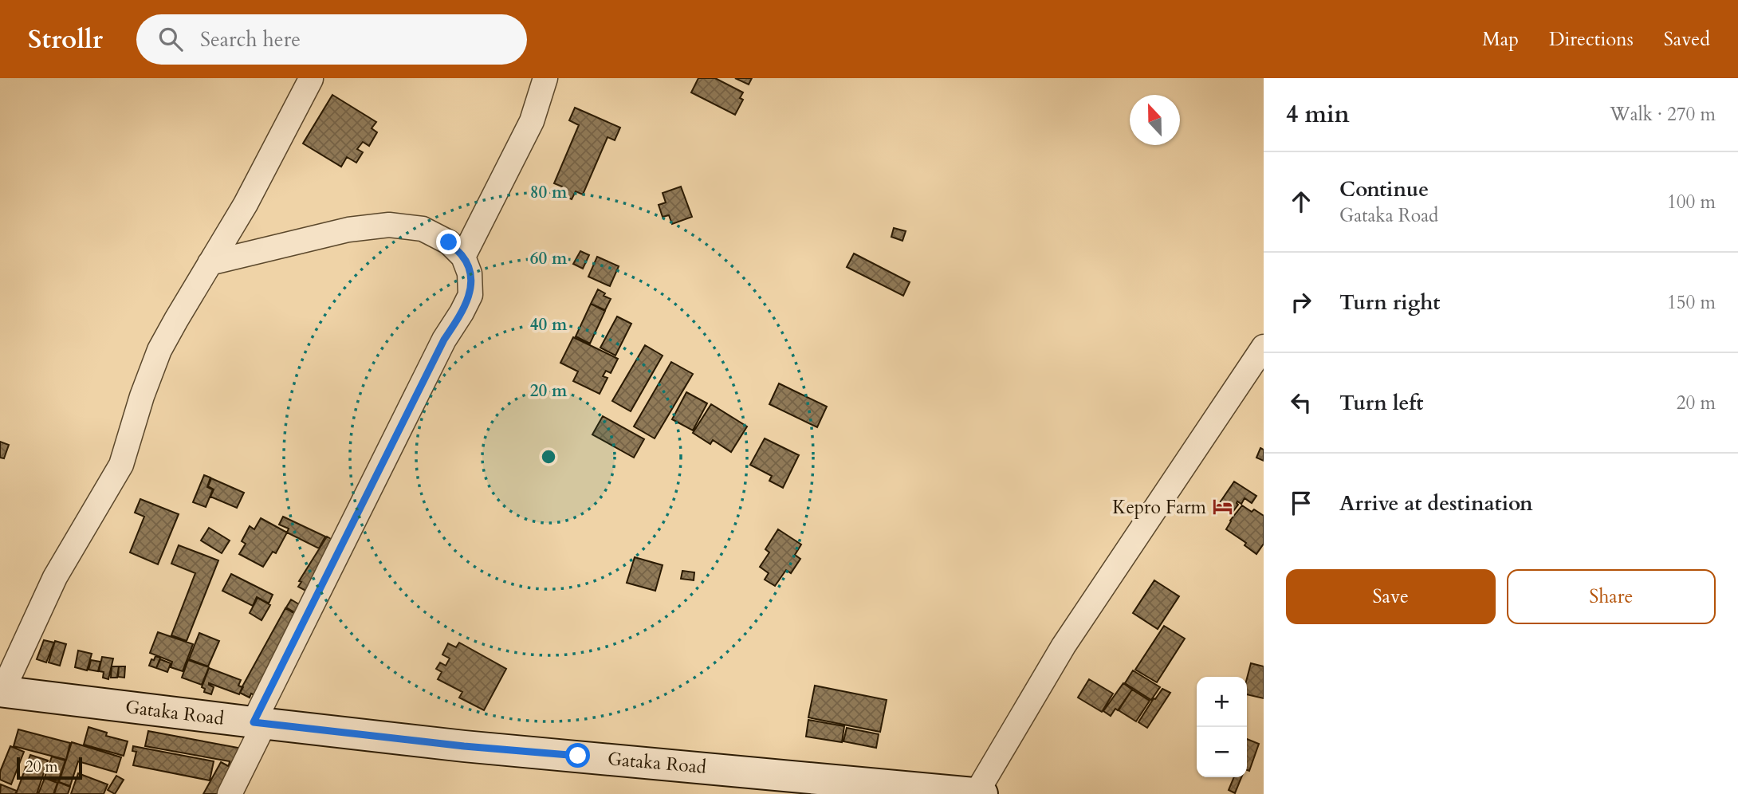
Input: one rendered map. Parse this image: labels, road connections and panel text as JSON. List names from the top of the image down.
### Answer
{
  "streets": {
    "street": ["Gataka Road"]
  },
  "places": {
    "hotel": ["Kepro Farm"]
  },
  "scale_bar": "20 m",
  "north": "top",
  "page": {
    "header": "Strollr",
    "search": "Search here",
    "nav": ["Map", "Directions", "Saved"],
    "heading": ["4 min", "Walk · 270 m"],
    "list": [
      ["Continue", "Gataka Road", "100 m"],
      ["Turn right", "150 m"],
      ["Turn left", "20 m"],
      "Arrive at destination"
    ],
    "buttons": ["Save", "Share"],
    "map_buttons": ["+", "−"],
    "scale": "20 m"
  },
  "rings": [
    "80 m",
    "60 m",
    "40 m",
    "20 m"
  ]
}
